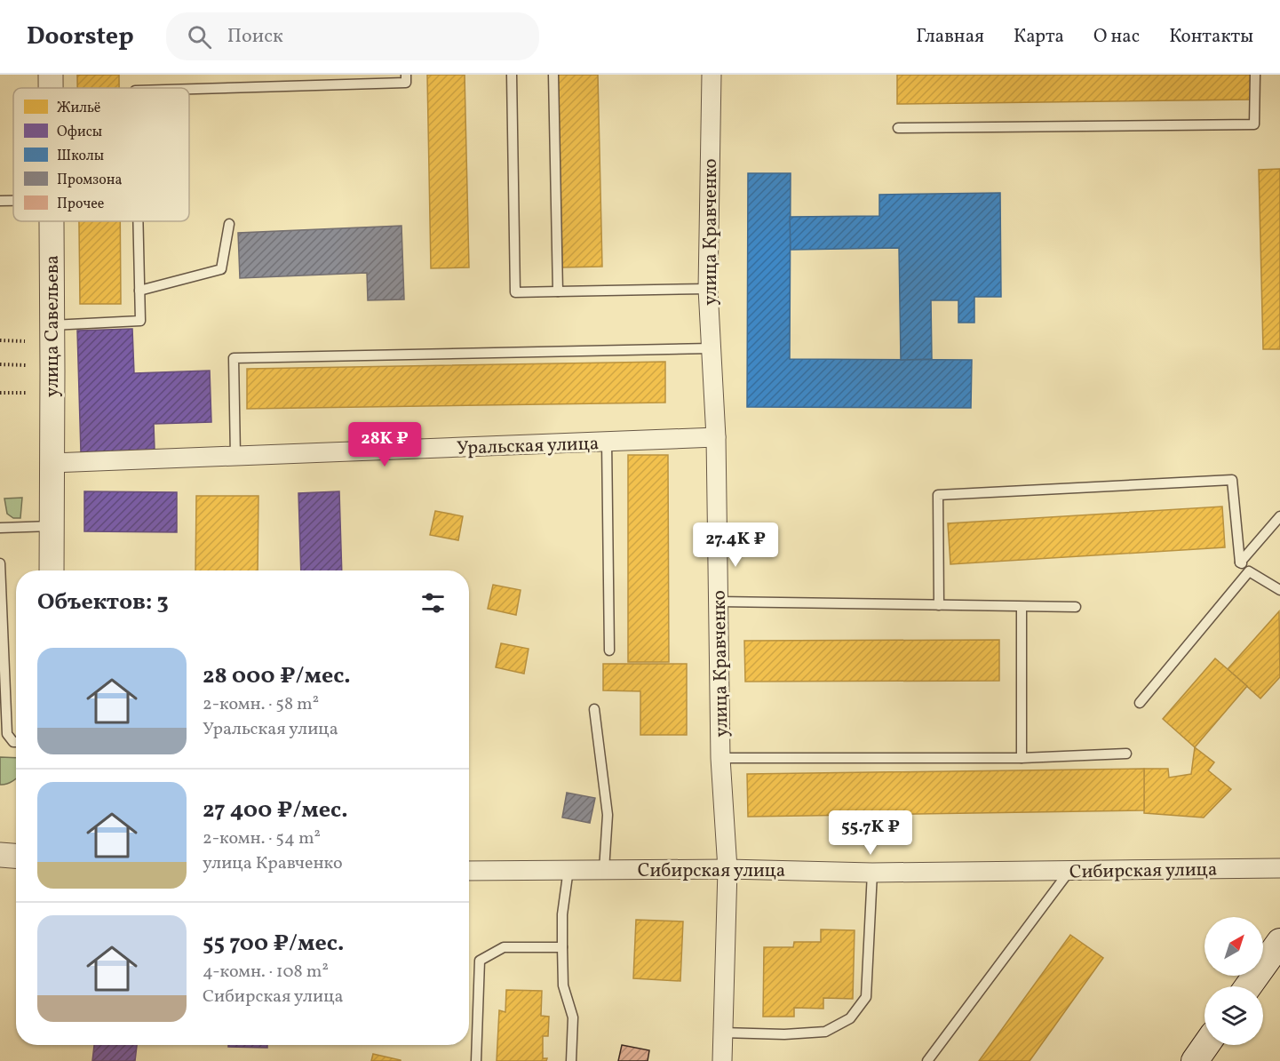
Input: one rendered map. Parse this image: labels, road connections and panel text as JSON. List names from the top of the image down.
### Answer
{
  "streets": {
    "street": [
      "улица Кравченко",
      "улица Савельева",
      "Уральская улица",
      "Сибирская улица"
    ]
  },
  "crossings": [
    ["улица Кравченко", "Уральская улица"],
    ["улица Кравченко", "Сибирская улица"],
    ["улица Савельева", "Уральская улица"]
  ],
  "legend": [
    "Жильё",
    "Офисы",
    "Школы",
    "Промзона",
    "Прочее"
  ],
  "north": "top right",
  "page": {
    "header": "Doorstep",
    "search": "Поиск",
    "nav": [
      "Главная",
      "Карта",
      "О нас",
      "Контакты"
    ],
    "price": ["28K ₽", "27.4K ₽", "55.7K ₽"],
    "heading": "Объектов: 3",
    "list": [
      {
        "name": "28 000 ₽/мес.",
        "note": "2-комн. · 58 m² · Уральская улица"
      },
      {
        "name": "27 400 ₽/мес.",
        "note": "2-комн. · 54 m² · улица Кравченко"
      },
      {
        "name": "55 700 ₽/мес.",
        "note": "4-комн. · 108 m² · Сибирская улица"
      }
    ]
  }
}
